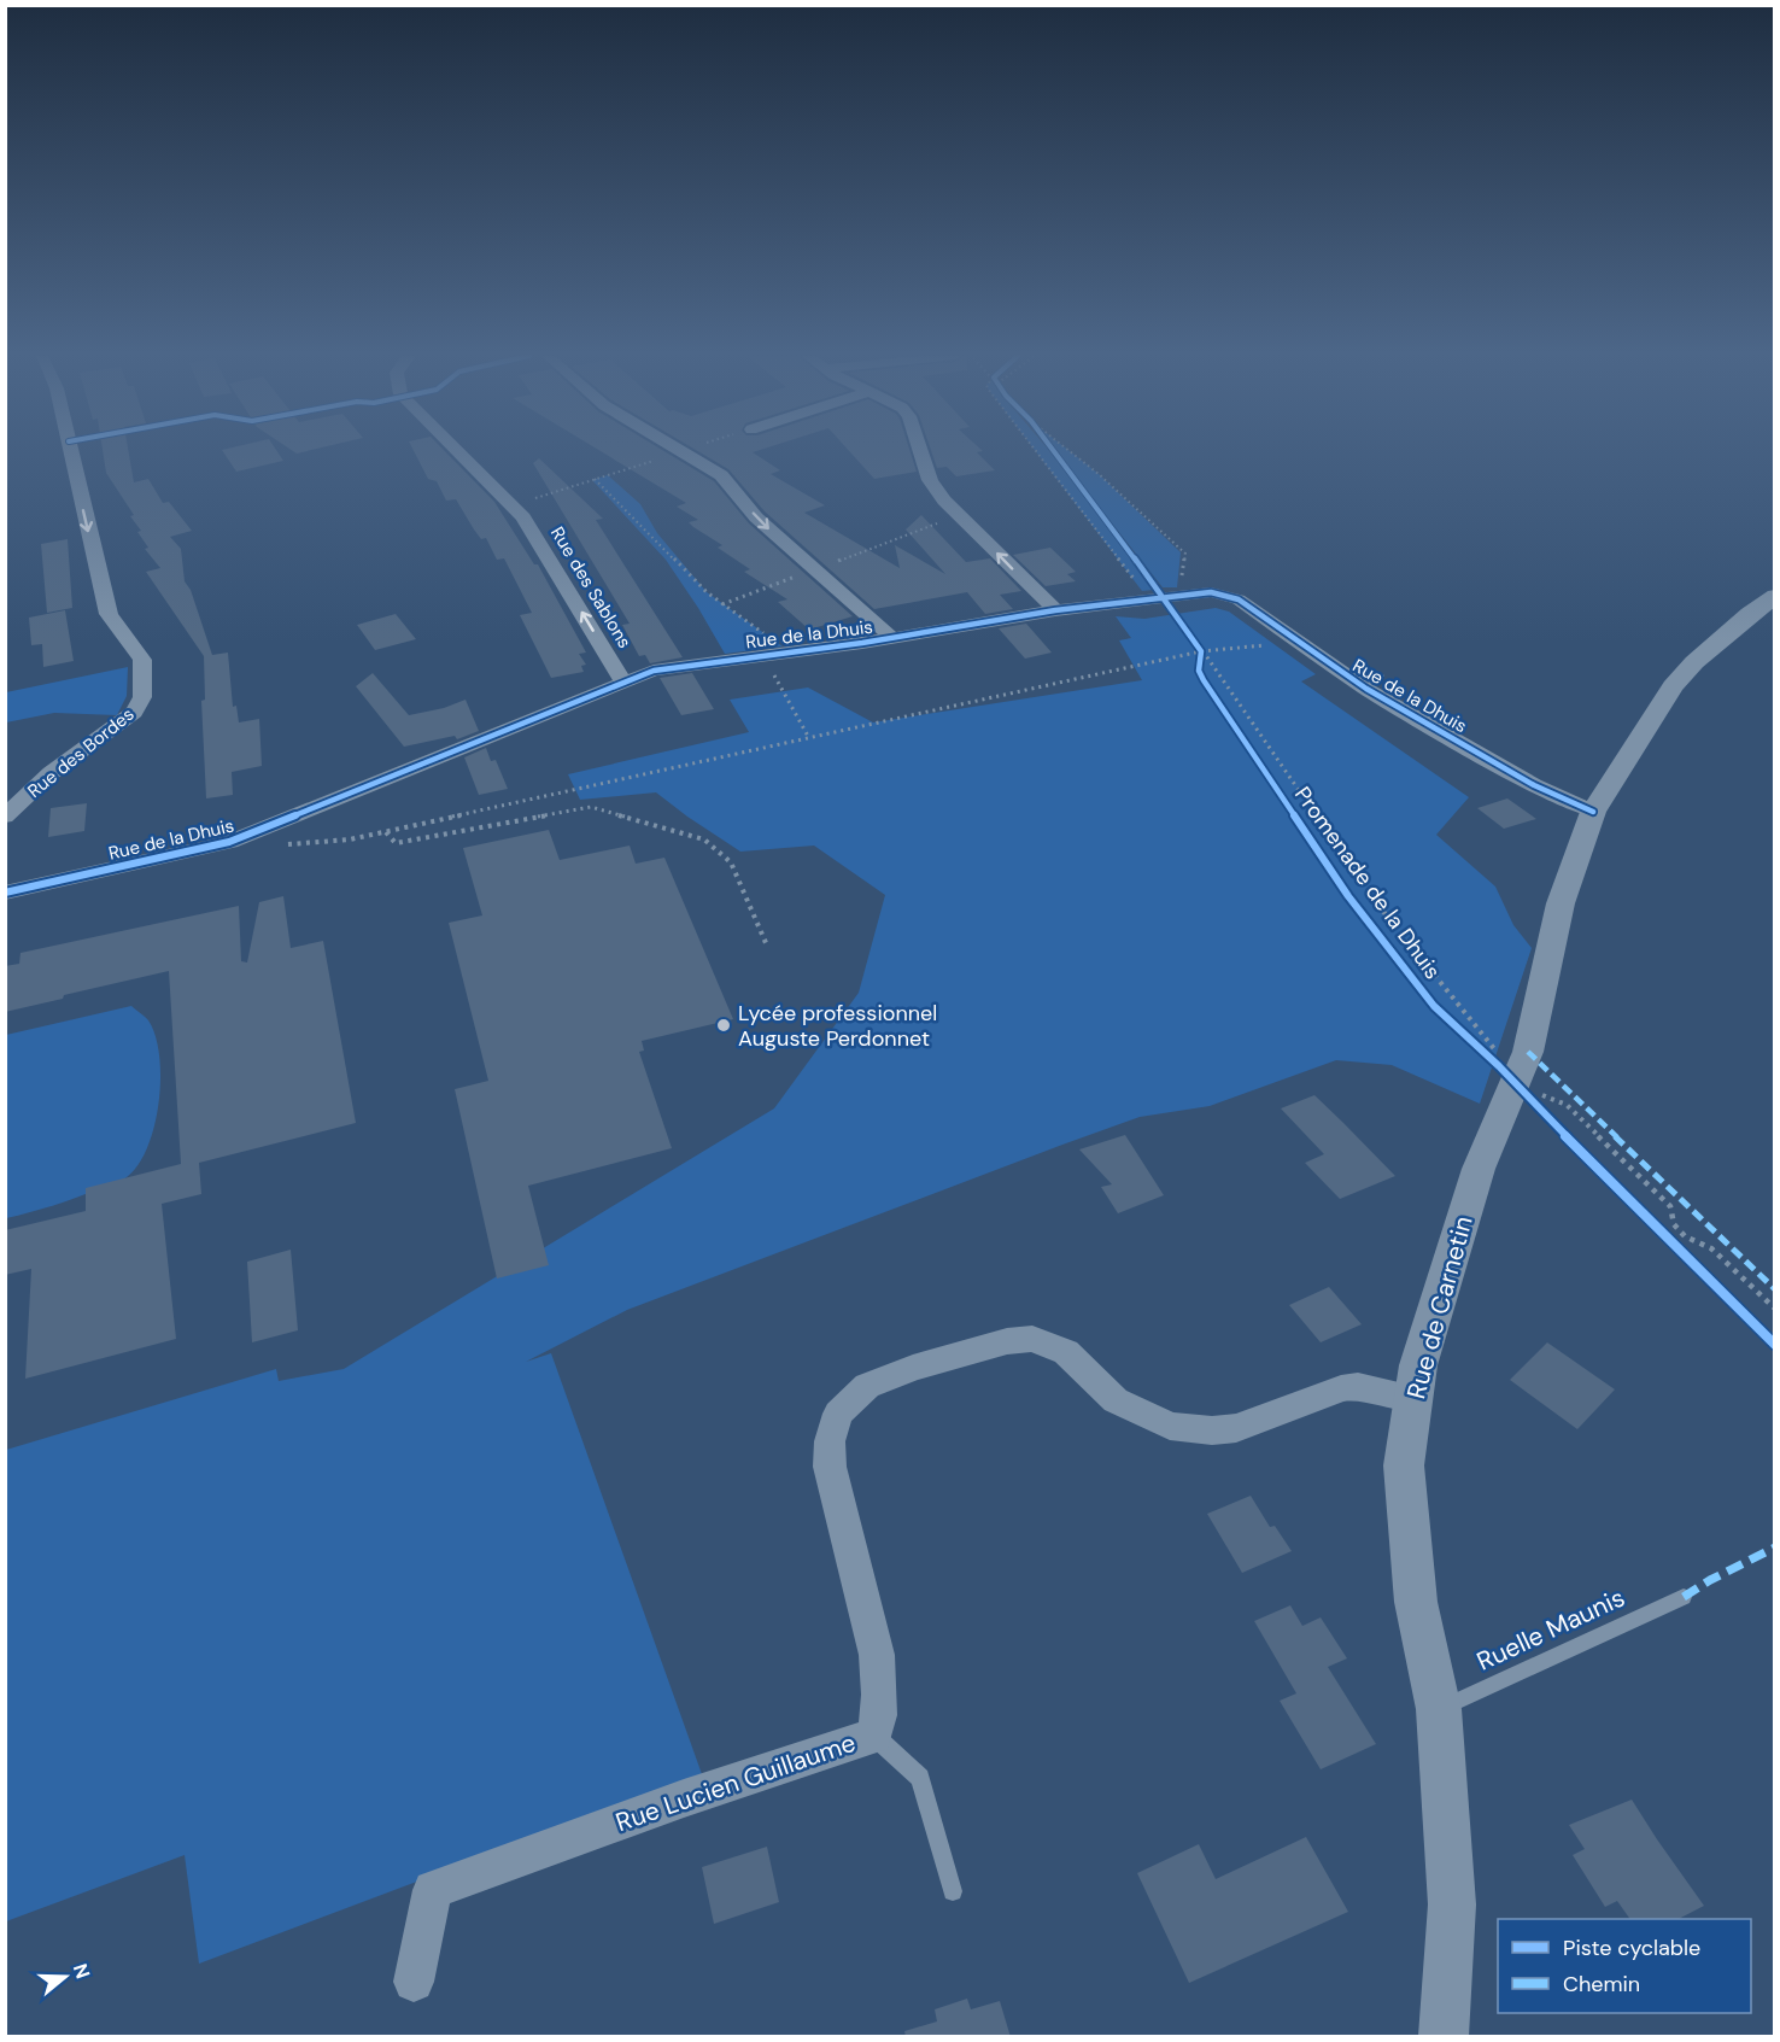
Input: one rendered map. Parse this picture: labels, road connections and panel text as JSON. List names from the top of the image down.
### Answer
{
  "streets": {
    "street": [
      "Rue des Sablons",
      "Rue de la Dhuis",
      "Rue des Bordes",
      "Rue de Carnetin",
      "Rue Lucien Guillaume"
    ],
    "lane": ["Ruelle Maunis"],
    "cycle path": ["Promenade de la Dhuis"]
  },
  "crossings": [
    ["Rue des Sablons", "Rue de la Dhuis"],
    ["Rue de la Dhuis", "Promenade de la Dhuis"],
    ["Rue de la Dhuis", "Rue de Carnetin"],
    ["Promenade de la Dhuis", "Rue de Carnetin"],
    ["Rue de Carnetin", "Ruelle Maunis"],
    ["Rue de Carnetin", "Rue Lucien Guillaume"]
  ],
  "one_way": ["Rue des Bordes"],
  "places": ["Lycée professionnel Auguste Perdonnet"],
  "legend": ["Piste cyclable", "Chemin"],
  "north": "right"
}
